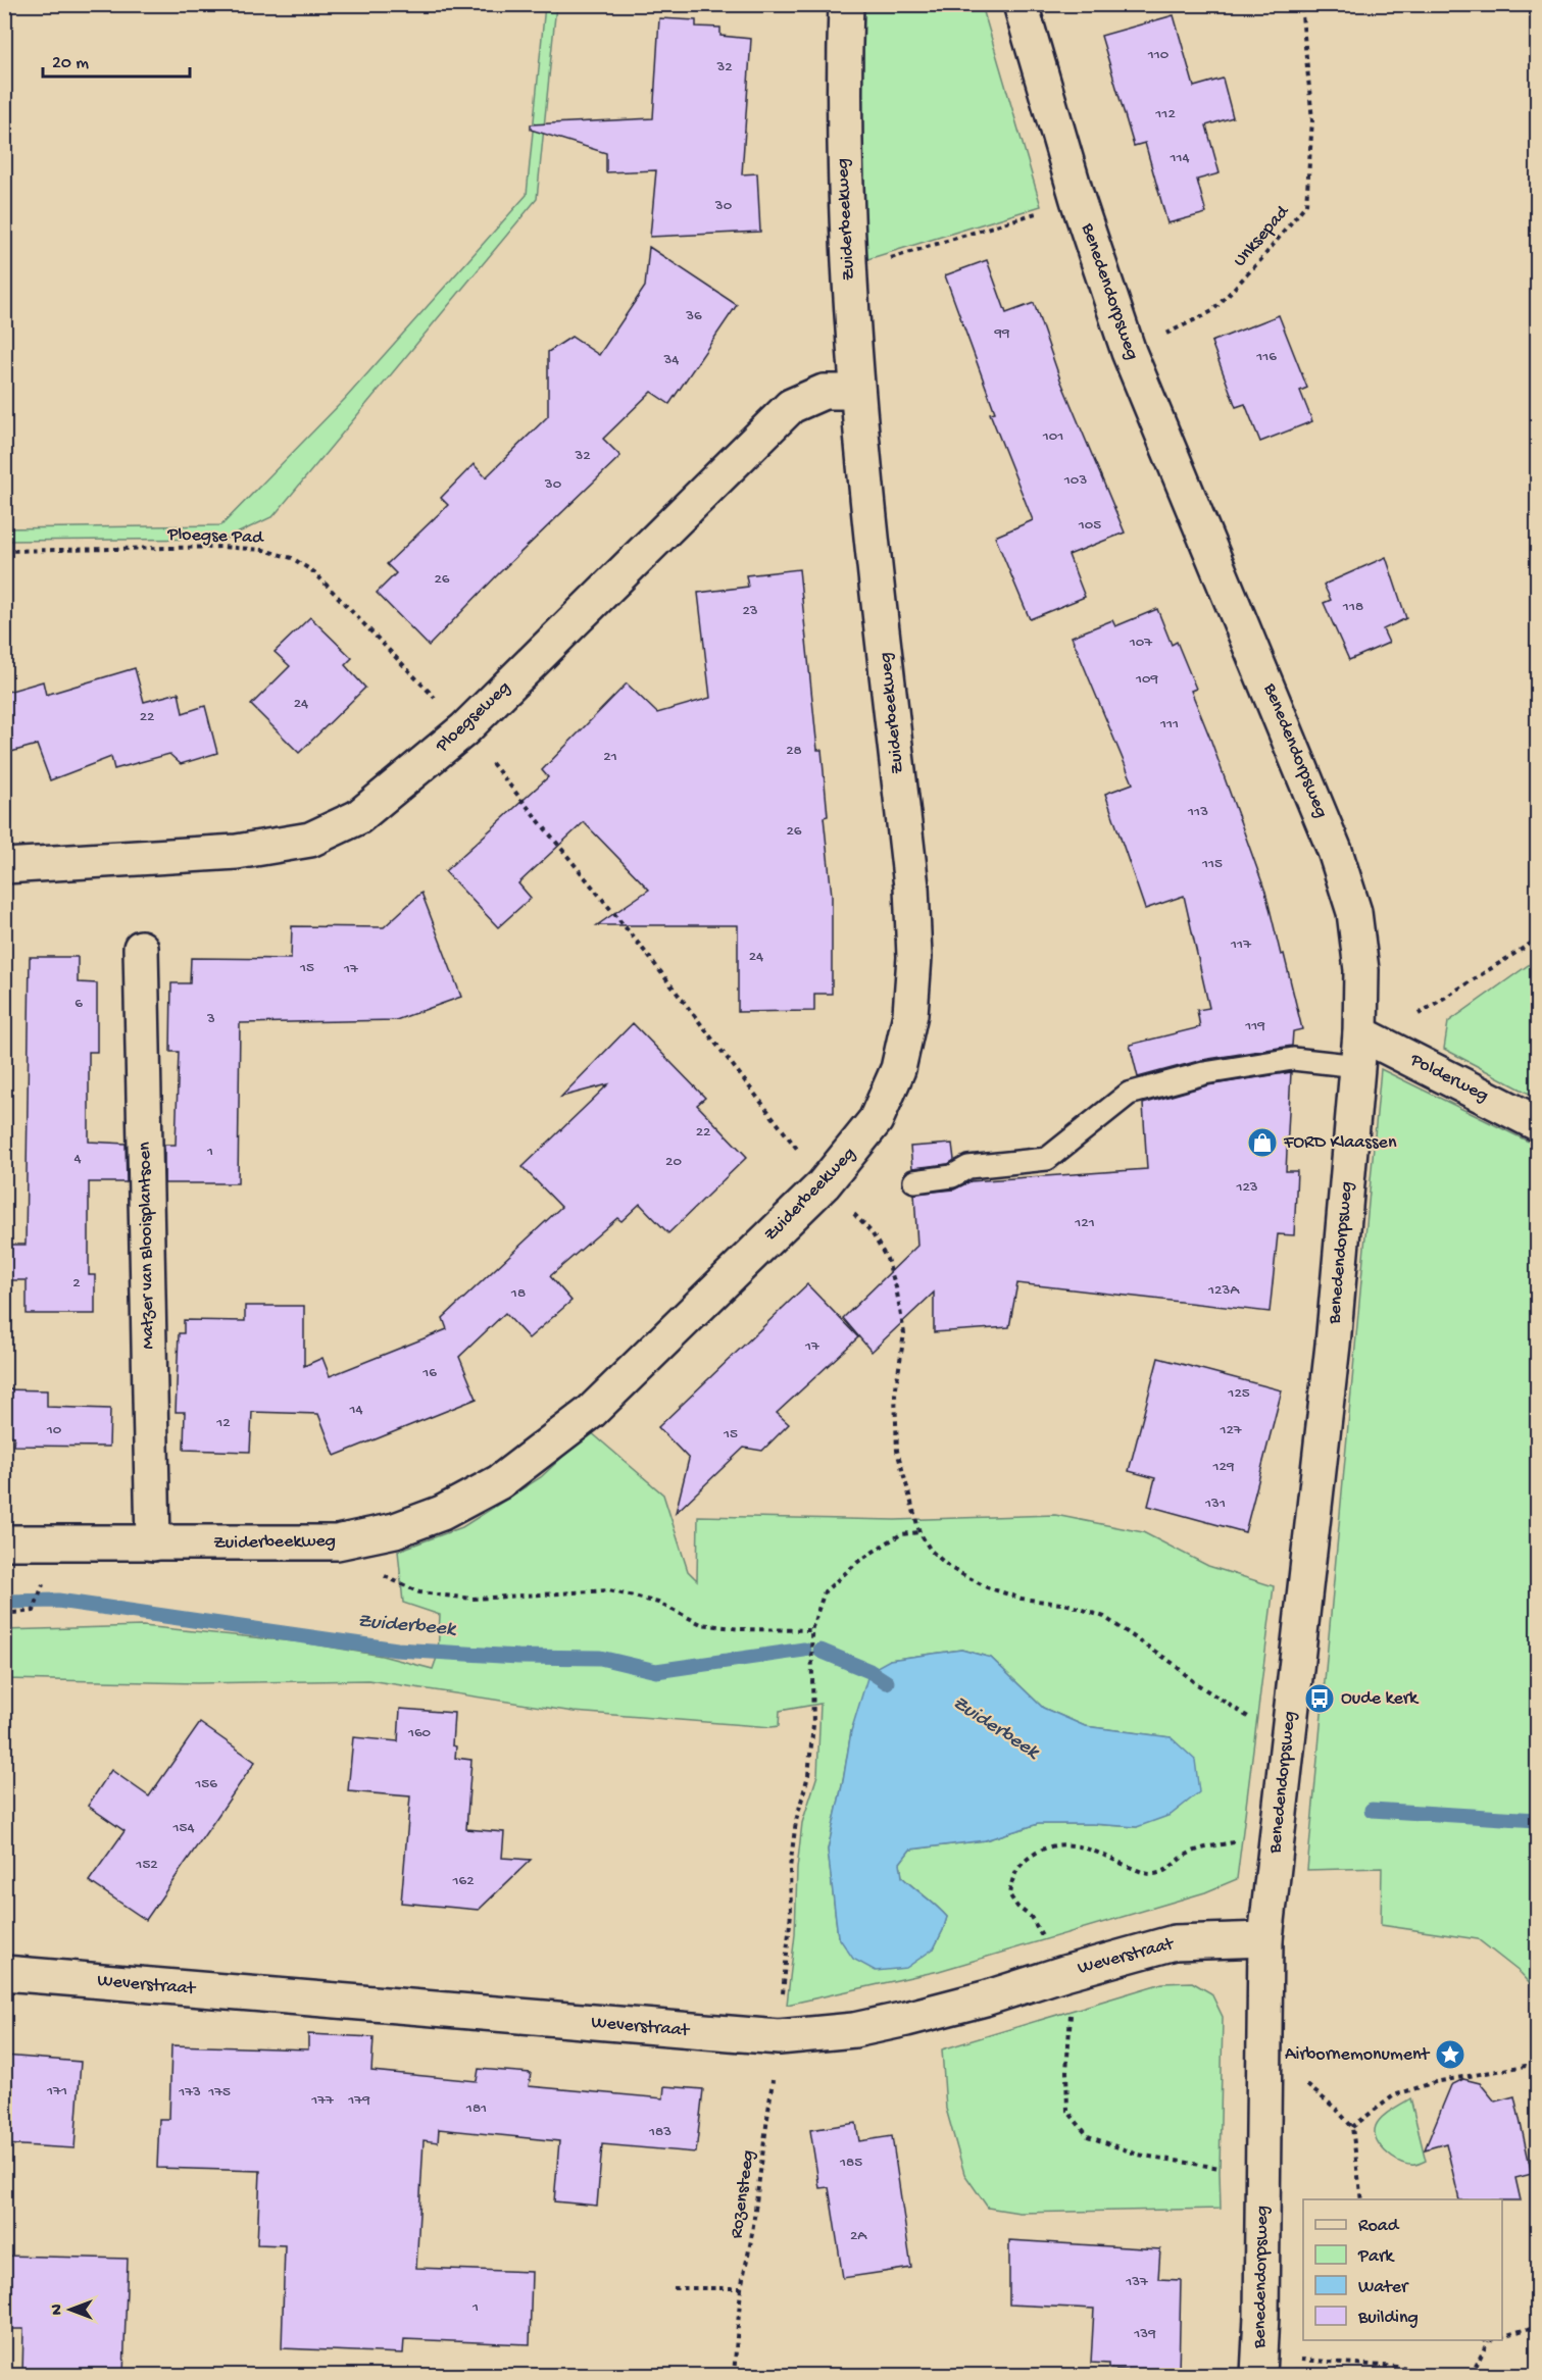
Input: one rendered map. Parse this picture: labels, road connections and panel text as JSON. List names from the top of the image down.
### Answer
{
  "streets": {
    "street": [
      "Zuiderbeekweg",
      "Benedendorpsweg",
      "Ploegseweg",
      "Polderweg",
      "Matzer van Blooisplantsoen",
      "Weverstraat"
    ],
    "path": ["Unksepad", "Ploegse Pad", "Rozensteeg"]
  },
  "crossings": [
    ["Zuiderbeekweg", "Ploegse Pad"],
    ["Zuiderbeekweg", "Ploegseweg"],
    ["Zuiderbeekweg", "Matzer van Blooisplantsoen"],
    ["Unksepad", "Benedendorpsweg"],
    ["Benedendorpsweg", "Polderweg"],
    ["Benedendorpsweg", "Weverstraat"],
    ["Ploegse Pad", "Ploegseweg"],
    ["Weverstraat", "Rozensteeg"]
  ],
  "water": ["Zuiderbeek"],
  "places": {
    "shop": ["FORD Klaassen"],
    "bus stop": ["Oude kerk"],
    "place": ["Airbornemonument"]
  },
  "house_numbers": [
    "110",
    "32",
    "112",
    "114",
    "30",
    "36",
    "99",
    "116",
    "34",
    "101",
    "32",
    "103",
    "30",
    "105",
    "26",
    "118",
    "23",
    "107",
    "109",
    "24",
    "22",
    "111",
    "28",
    "21",
    "113",
    "26",
    "115",
    "117",
    "24",
    "15",
    "17",
    "6",
    "3",
    "119",
    "22",
    "1",
    "4",
    "20",
    "123",
    "121",
    "2",
    "123A",
    "18",
    "17",
    "16",
    "125",
    "14",
    "12",
    "10",
    "127",
    "15",
    "129",
    "131",
    "160",
    "156",
    "154",
    "152",
    "162",
    "171",
    "173",
    "175",
    "177",
    "179",
    "181",
    "183",
    "185",
    "2A",
    "137",
    "1",
    "139"
  ],
  "legend": [
    "Road",
    "Park",
    "Water",
    "Building"
  ],
  "scale_bar": "20 m",
  "north": "left"
}
